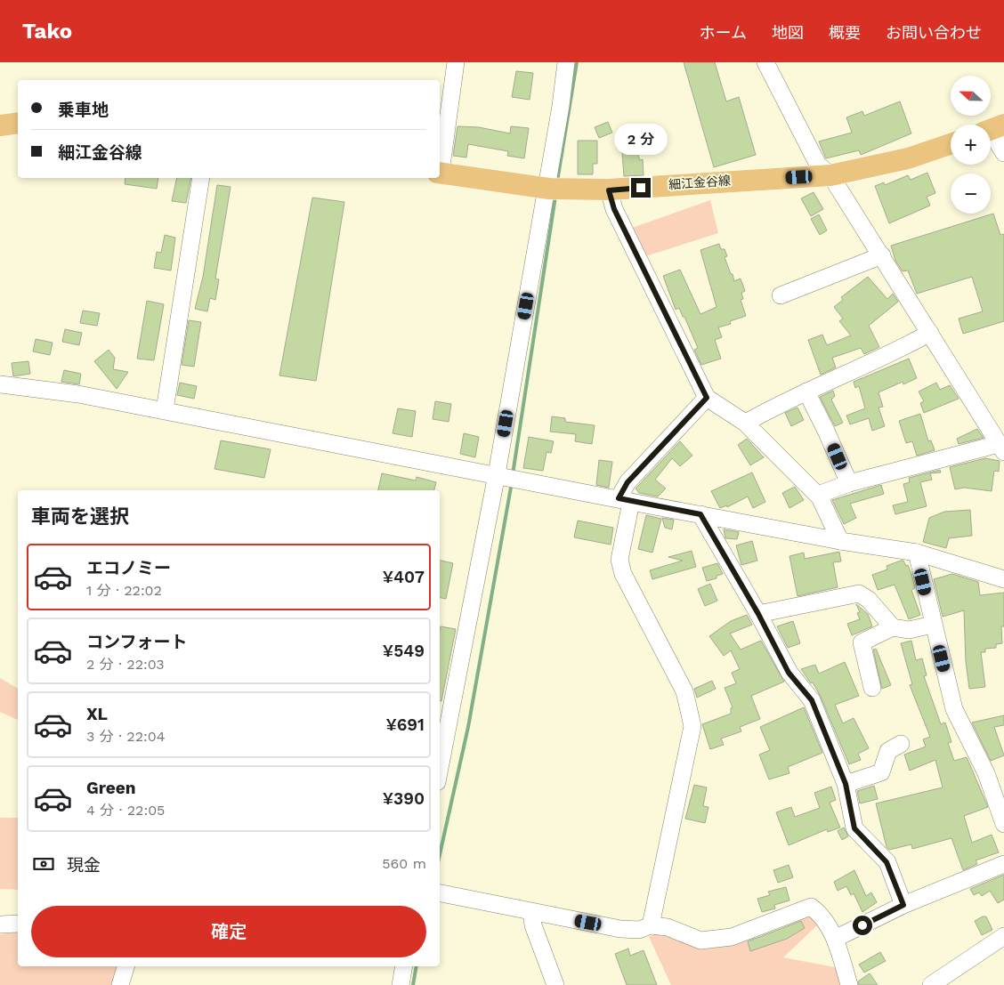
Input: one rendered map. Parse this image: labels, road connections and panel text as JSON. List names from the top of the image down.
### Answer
{
  "streets": {
    "main road": ["細江金谷線"]
  },
  "north": "left",
  "page": {
    "header": "Tako",
    "nav": [
      "ホーム",
      "地図",
      "概要",
      "お問い合わせ"
    ],
    "map_buttons": ["+", "−"],
    "banner": ["乗車地", "細江金谷線"],
    "bubble": "2 分",
    "heading": "車両を選択",
    "list": [
      {
        "name": "エコノミー",
        "note": "1 分 · 22:02",
        "value": "¥407"
      },
      {
        "name": "コンフォート",
        "note": "2 分 · 22:03",
        "value": "¥549"
      },
      {
        "name": "XL",
        "note": "3 分 · 22:04",
        "value": "¥691"
      },
      {
        "name": "Green",
        "note": "4 分 · 22:05",
        "value": "¥390"
      }
    ],
    "pay": ["現金", "560 m"],
    "buttons": "確定"
  }
}
